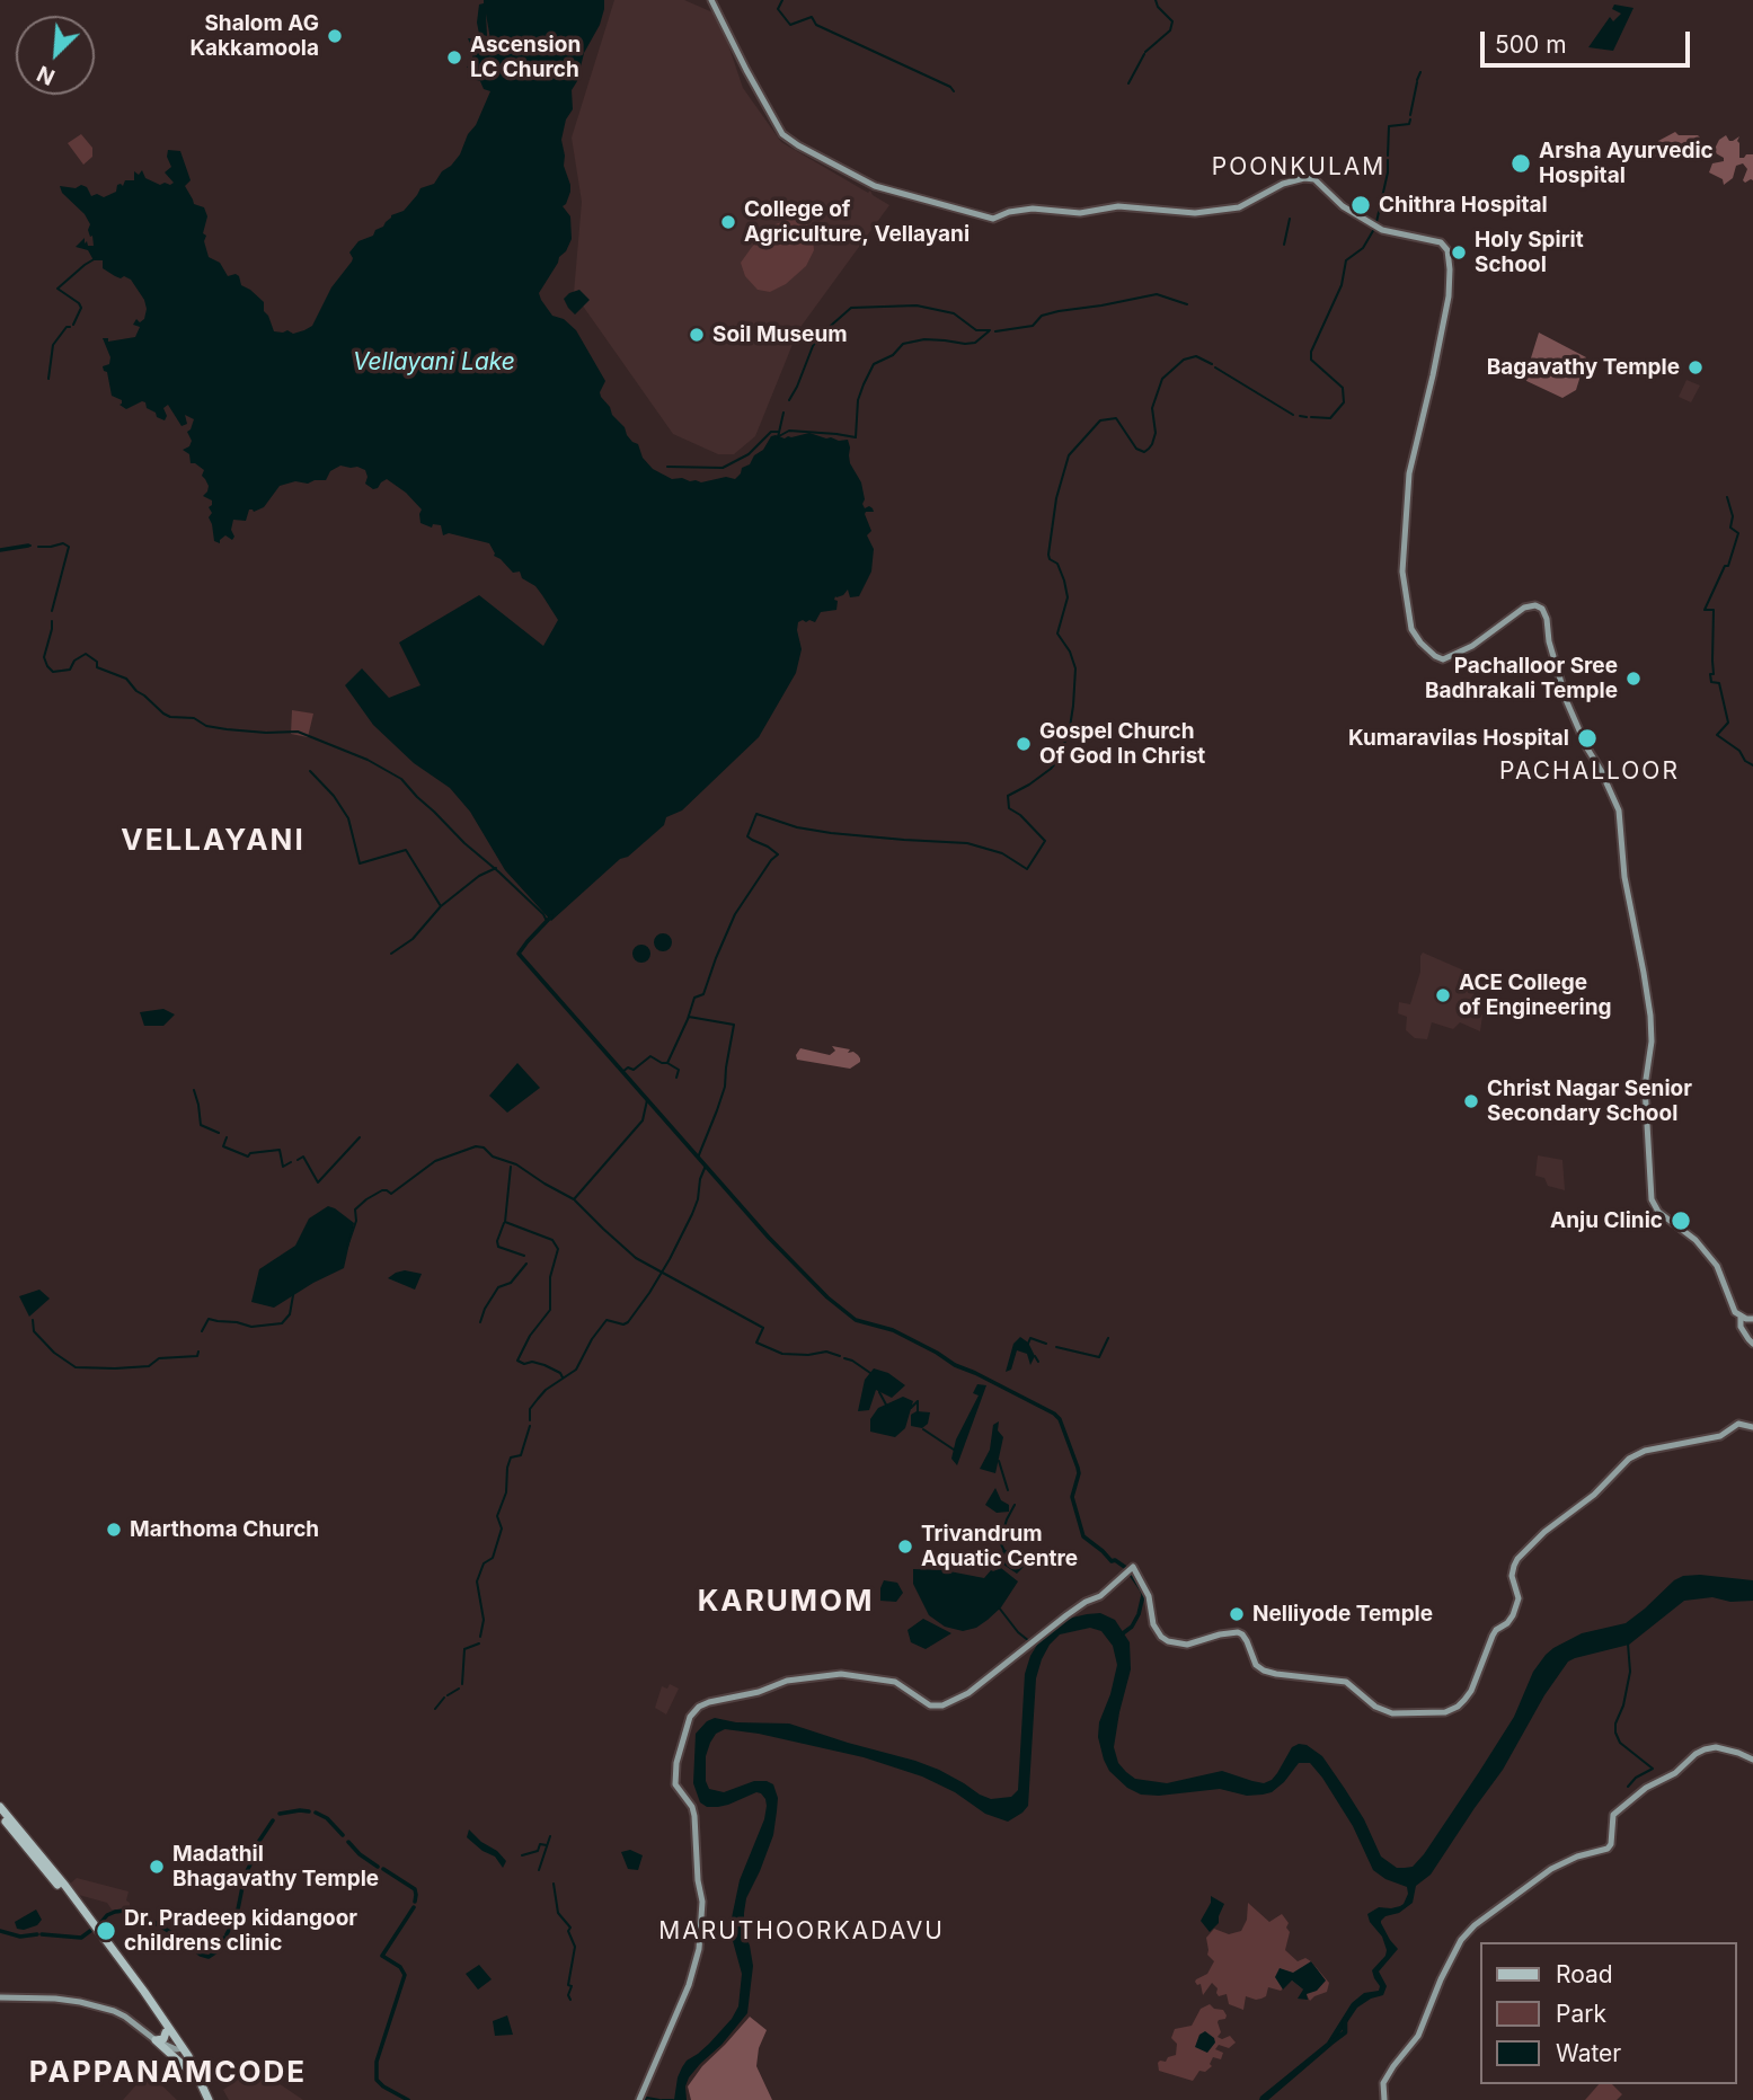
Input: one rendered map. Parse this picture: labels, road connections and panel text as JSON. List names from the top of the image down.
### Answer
{
  "districts": [
    "POONKULAM",
    "PACHALLOOR",
    "VELLAYANI",
    "KARUMOM",
    "MARUTHOORKADAVU",
    "PAPPANAMCODE"
  ],
  "water": ["Vellayani Lake"],
  "places": [
    "Shalom AG Kakkamoola",
    "Ascension LC Church",
    "Arsha Ayurvedic Hospital",
    "Chithra Hospital",
    "College of Agriculture, Vellayani",
    "Holy Spirit School",
    "Soil Museum",
    "Bagavathy Temple",
    "Pachalloor Sree Badhrakali Temple",
    "Kumaravilas Hospital",
    "Gospel Church Of God In Christ",
    "ACE College of Engineering",
    "Christ Nagar Senior Secondary School",
    "Anju Clinic",
    "Marthoma Church",
    "Trivandrum Aquatic Centre",
    "Nelliyode Temple",
    "Madathil Bhagavathy Temple",
    "Dr. Pradeep kidangoor childrens clinic"
  ],
  "legend": ["Road", "Park", "Water"],
  "scale_bar": "500 m",
  "north": "bottom left"
}
